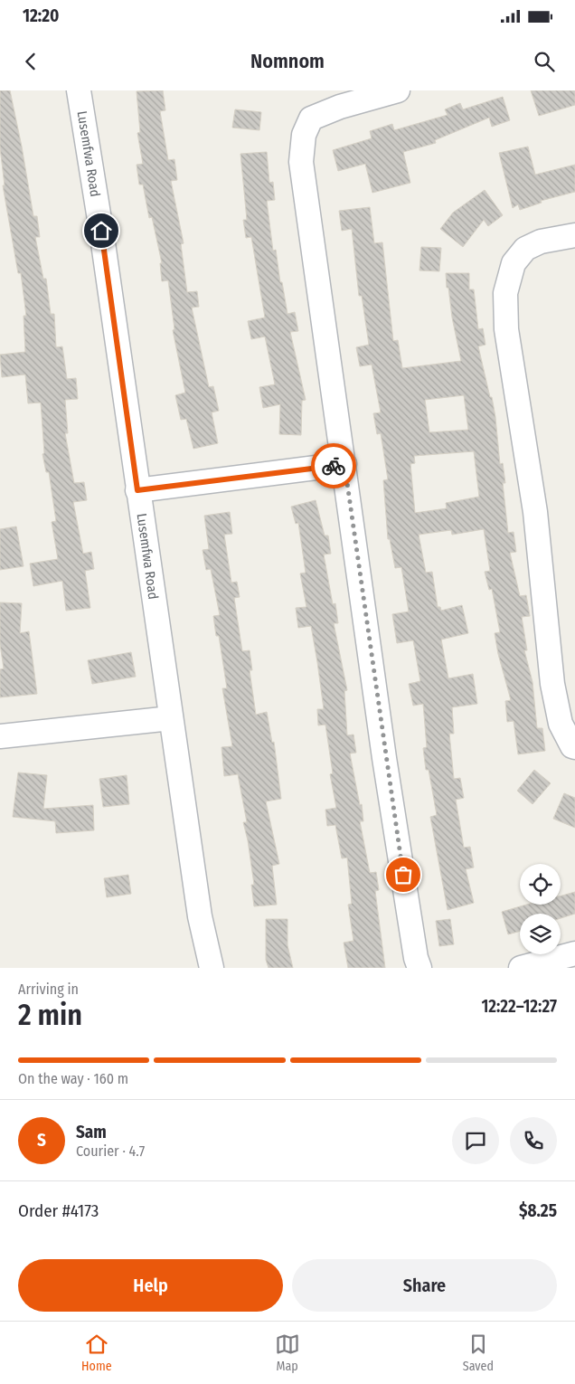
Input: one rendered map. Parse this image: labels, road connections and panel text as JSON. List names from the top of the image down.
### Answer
{
  "streets": {
    "street": ["Lusemfwa Road"]
  },
  "page": {
    "status": "12:20",
    "header": "Nomnom",
    "heading": ["2 min", "Arriving in", "12:22–12:27"],
    "panel": [
      "Sam",
      "Courier · 4.7",
      "Order #4173",
      "$8.25"
    ],
    "bar": "On the way · 160 m",
    "round": "S",
    "buttons": ["Help", "Share"],
    "tabs": ["Home", "Map", "Saved"]
  }
}
